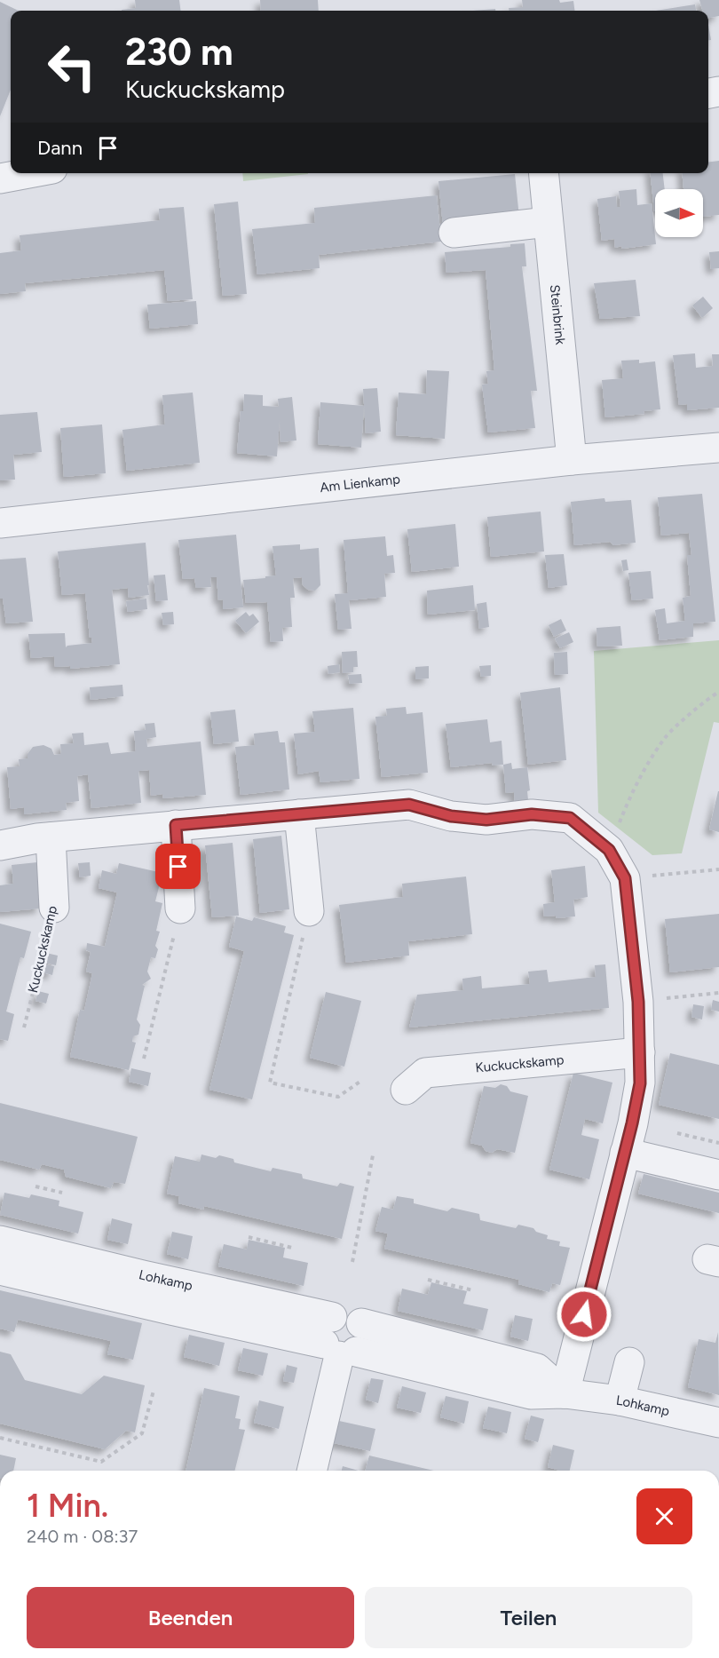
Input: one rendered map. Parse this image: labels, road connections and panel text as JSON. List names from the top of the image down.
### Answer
{
  "streets": {
    "street": [
      "Steinbrink",
      "Am Lienkamp",
      "Kuckuckskamp",
      "Lohkamp"
    ]
  },
  "crossings": [
    ["Steinbrink", "Am Lienkamp"]
  ],
  "north": "right",
  "page": {
    "turn": ["230 m", "Kuckuckskamp"],
    "then": "Dann",
    "heading": ["1 Min.", "240 m · 08:37"],
    "buttons": ["Beenden", "Teilen"]
  }
}
